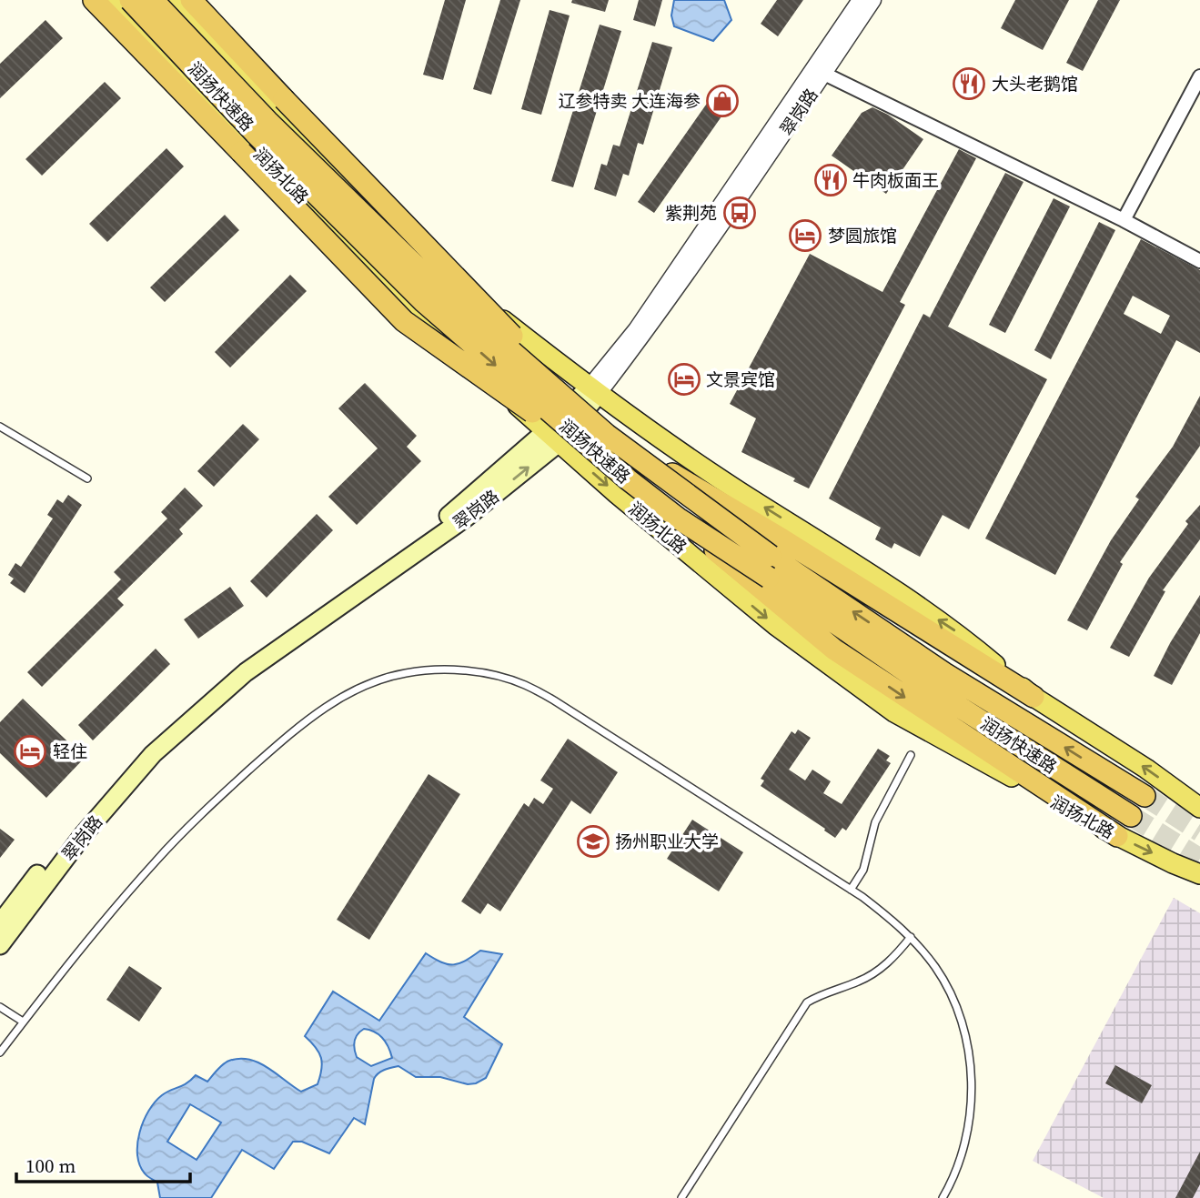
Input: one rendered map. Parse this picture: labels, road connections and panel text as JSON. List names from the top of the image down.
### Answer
{
  "streets": {
    "highway": ["润扬快速路"],
    "main road": ["翠岗路", "润扬北路"]
  },
  "crossings": [
    ["翠岗路", "润扬北路"]
  ],
  "places": {
    "restaurant": ["大头老鹅馆", "牛肉板面王"],
    "shop": ["辽参特卖 大连海参"],
    "bus stop": ["紫荆苑"],
    "hotel": ["梦圆旅馆", "文景宾馆", "轻住"],
    "school or university": ["扬州职业大学"]
  },
  "scale_bar": "100 m"
}
